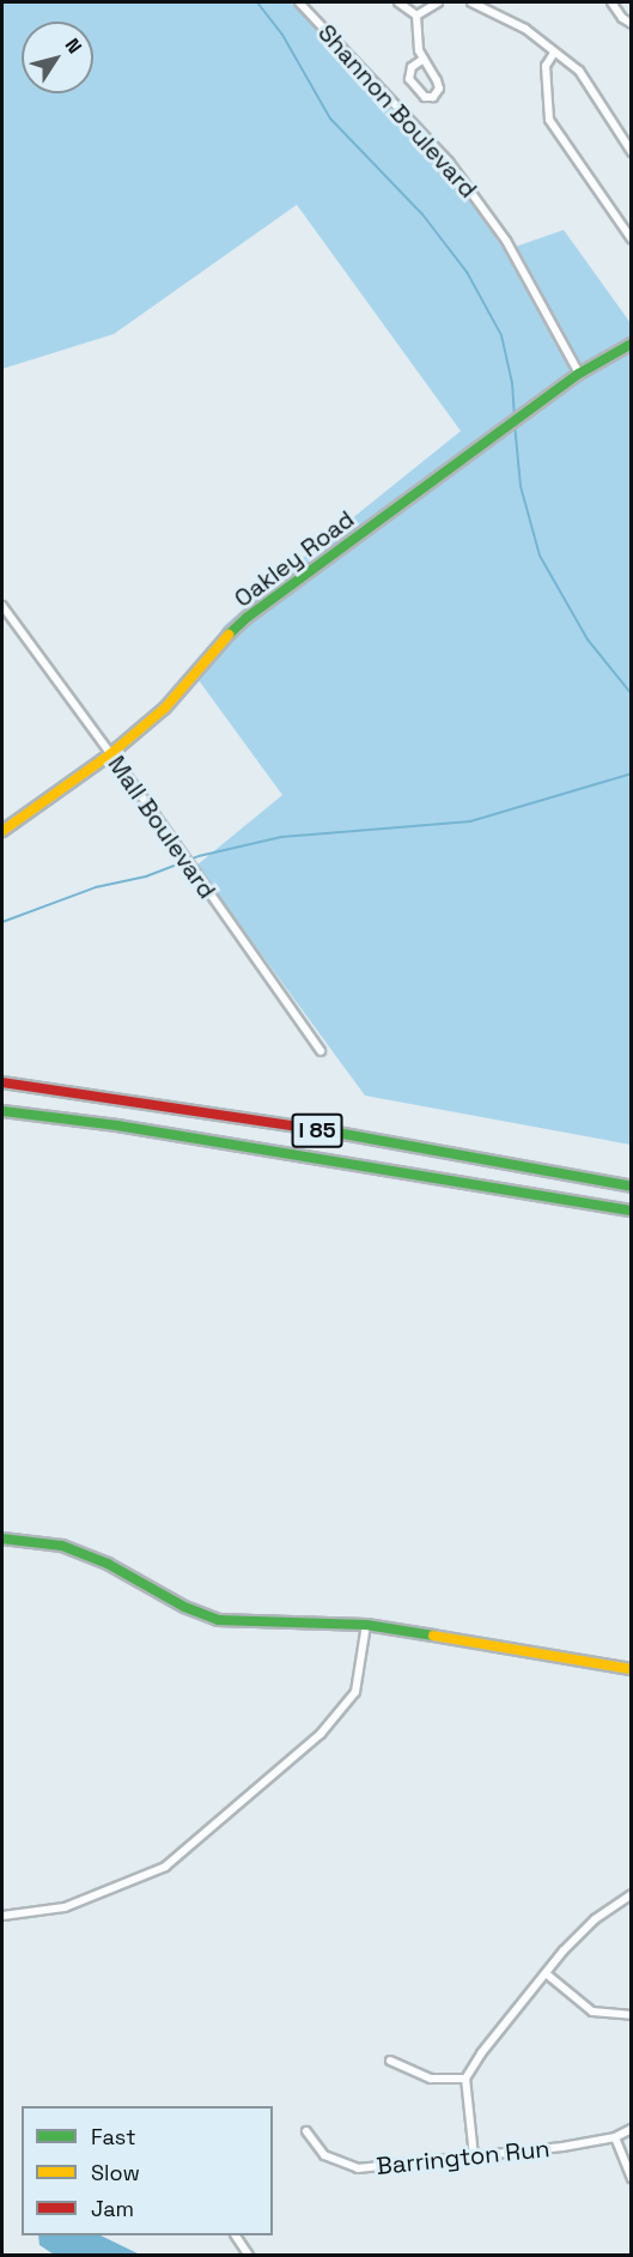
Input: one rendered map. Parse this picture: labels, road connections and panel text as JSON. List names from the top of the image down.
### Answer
{
  "streets": {
    "main road": ["Oakley Road", "I 85"],
    "street": ["Shannon Boulevard", "Mall Boulevard", "Barrington Run"]
  },
  "crossings": [
    ["Shannon Boulevard", "Oakley Road"],
    ["Oakley Road", "Mall Boulevard"]
  ],
  "legend": ["Fast", "Slow", "Jam"],
  "north": "top right"
}
